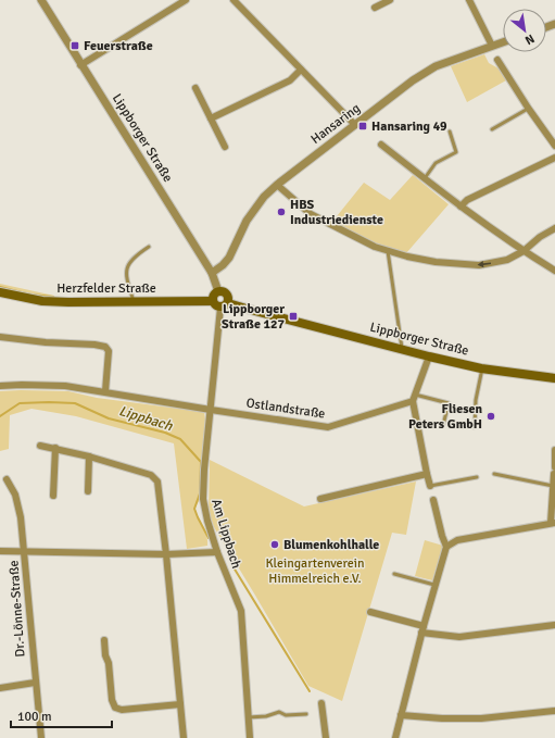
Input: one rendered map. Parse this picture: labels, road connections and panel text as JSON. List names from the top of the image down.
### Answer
{
  "streets": {
    "main road": ["Lippborger Straße", "Herzfelder Straße"],
    "street": [
      "Hansaring",
      "Ostlandstraße",
      "Am Lippbach",
      "Dr.-Lönne-Straße"
    ]
  },
  "crossings": [
    ["Hansaring", "Lippborger Straße"],
    ["Lippborger Straße", "Herzfelder Straße"],
    ["Lippborger Straße", "Am Lippbach"],
    ["Herzfelder Straße", "Am Lippbach"],
    ["Ostlandstraße", "Am Lippbach"]
  ],
  "water": ["Lippbach"],
  "parks": ["Kleingartenverein Himmelreich e.V."],
  "places": {
    "transit": ["Feuerstraße", "Hansaring 49", "Lippborger Straße 127"],
    "other": ["HBS Industriedienste", "Fliesen Peters GmbH", "Blumenkohlhalle"]
  },
  "scale_bar": "100 m",
  "north": "bottom right"
}
